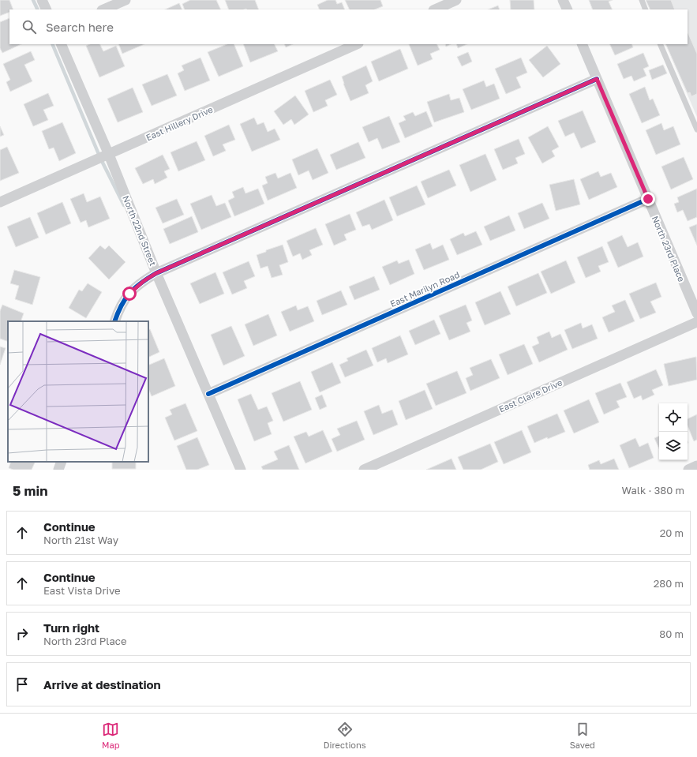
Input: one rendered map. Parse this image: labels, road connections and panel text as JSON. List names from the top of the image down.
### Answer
{
  "streets": {
    "street": [
      "East Hillery Drive",
      "North 22nd Street",
      "North 23rd Place",
      "East Marilyn Road",
      "East Claire Drive"
    ]
  },
  "crossings": [
    ["East Hillery Drive", "North 22nd Street"],
    ["North 22nd Street", "East Marilyn Road"],
    ["North 23rd Place", "East Marilyn Road"]
  ],
  "page": {
    "search": "Search here",
    "heading": ["5 min", "Walk · 380 m"],
    "list": [
      ["Continue", "North 21st Way", "20 m"],
      ["Continue", "East Vista Drive", "280 m"],
      ["Turn right", "North 23rd Place", "80 m"],
      "Arrive at destination"
    ],
    "nav": ["Map", "Directions", "Saved"]
  }
}
